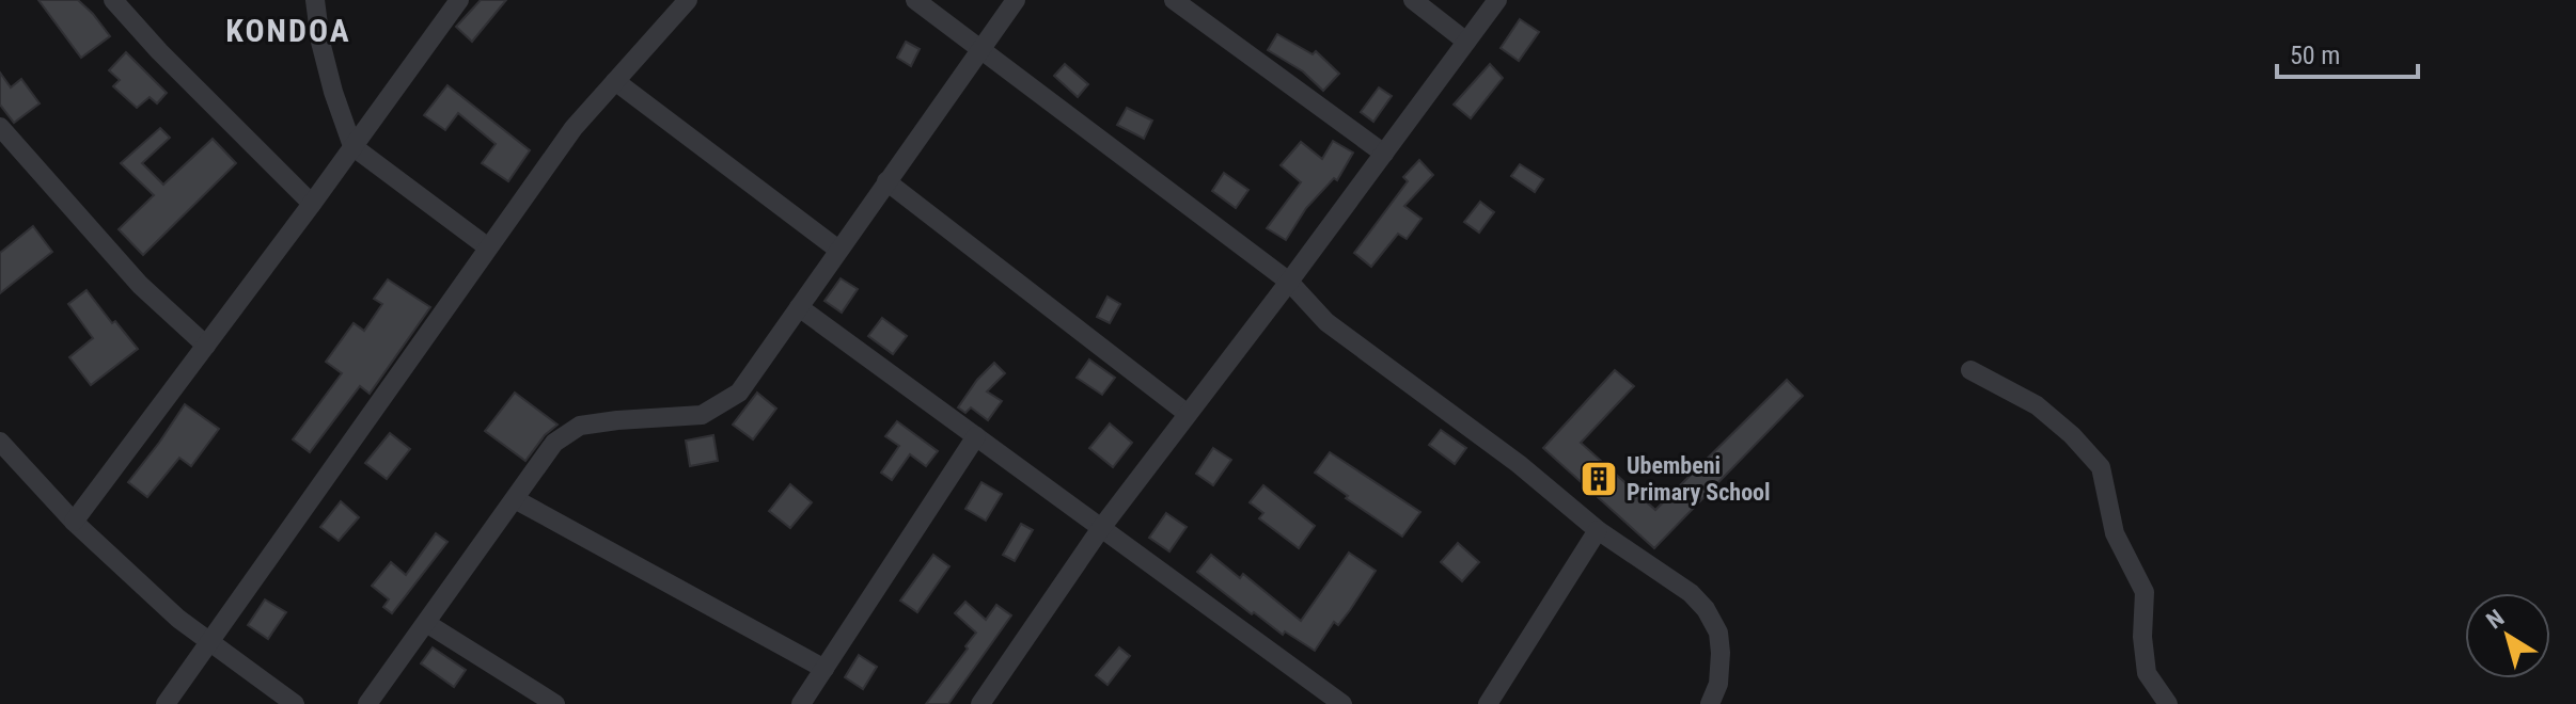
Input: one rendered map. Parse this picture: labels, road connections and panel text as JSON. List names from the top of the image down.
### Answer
{
  "districts": ["KONDOA"],
  "places": {
    "building": ["Ubembeni Primary School"]
  },
  "scale_bar": "50 m",
  "north": "top left"
}
